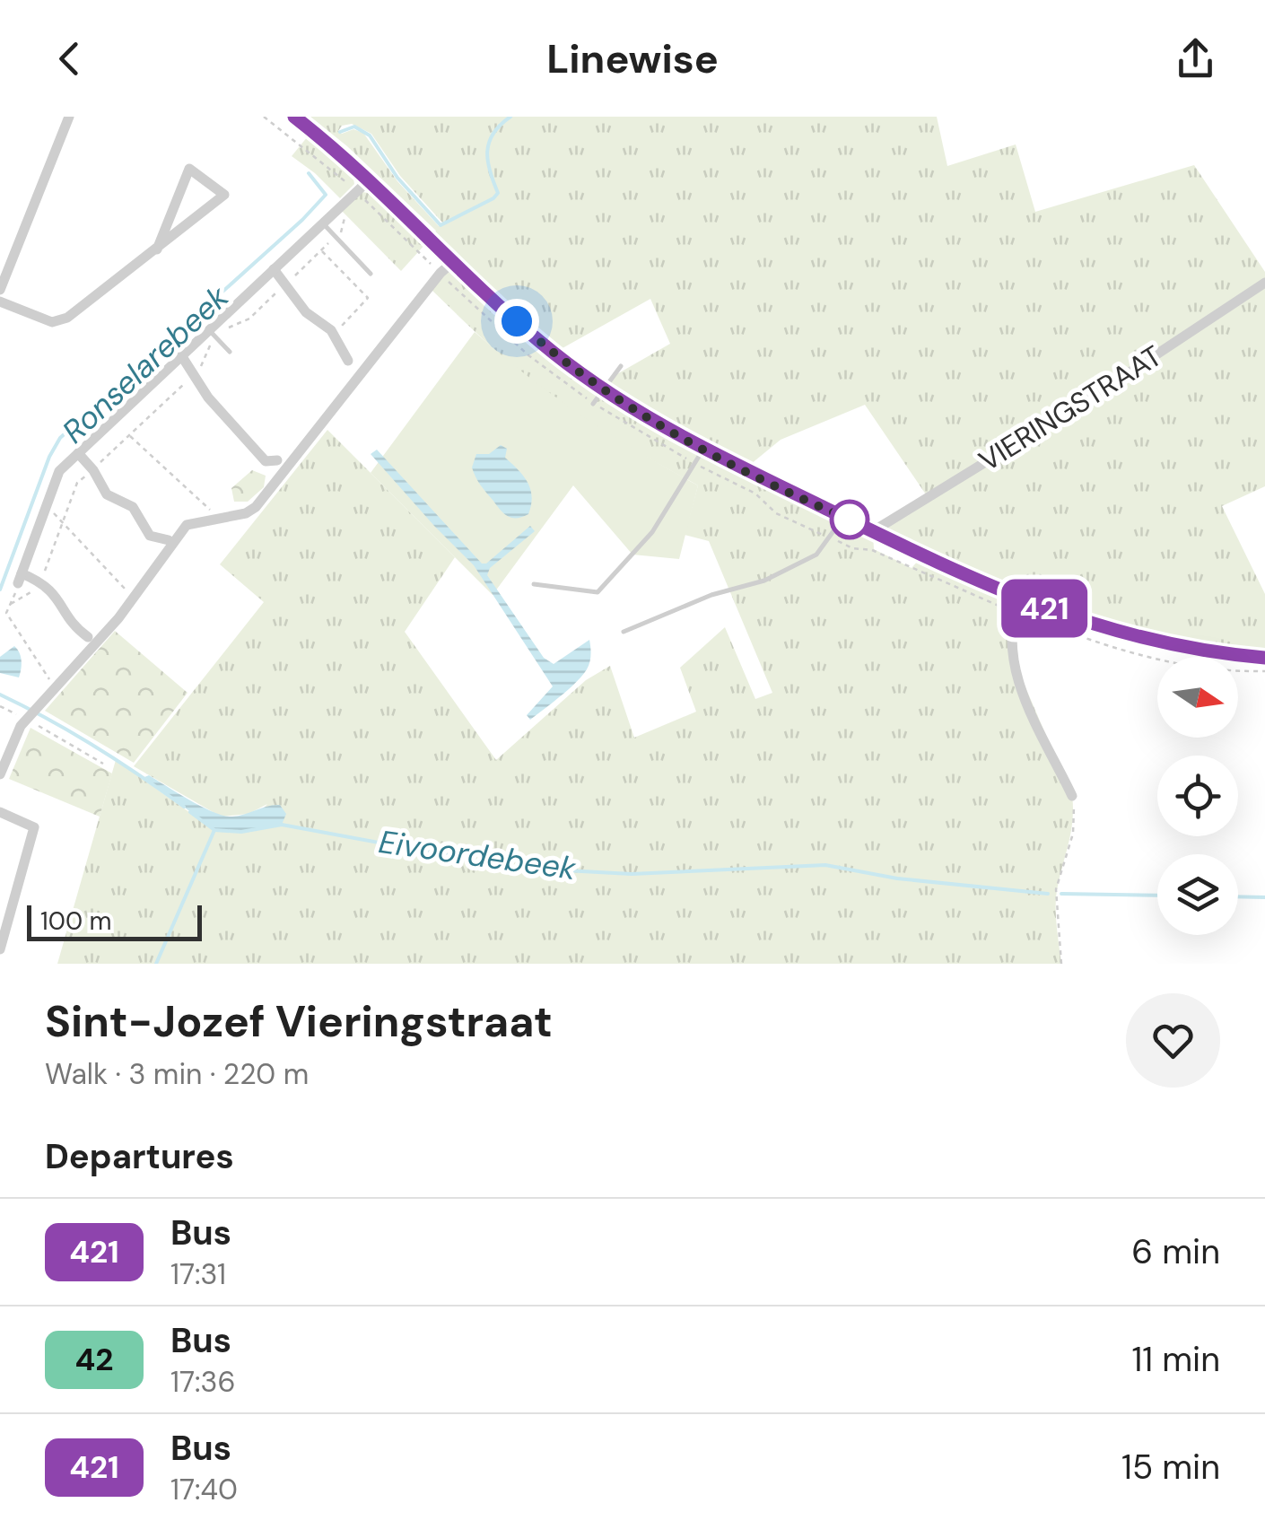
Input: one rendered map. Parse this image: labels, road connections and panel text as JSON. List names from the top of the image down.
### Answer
{
  "streets": {
    "street": ["VIERINGSTRAAT"]
  },
  "water": ["Ronselarebeek", "Eivoordebeek"],
  "lines": ["bus line 421"],
  "scale_bar": "100 m",
  "north": "right",
  "page": {
    "header": "Linewise",
    "on_map": "421",
    "scale": "100 m",
    "heading": [
      ["Sint-Jozef Vieringstraat", "Walk · 3 min · 220 m"],
      "Departures"
    ],
    "list": [
      {
        "mark": "421",
        "name": "Bus",
        "note": "17:31",
        "value": "6 min"
      },
      {
        "mark": "42",
        "name": "Bus",
        "note": "17:36",
        "value": "11 min"
      },
      {
        "mark": "421",
        "name": "Bus",
        "note": "17:40",
        "value": "15 min"
      }
    ]
  }
}
